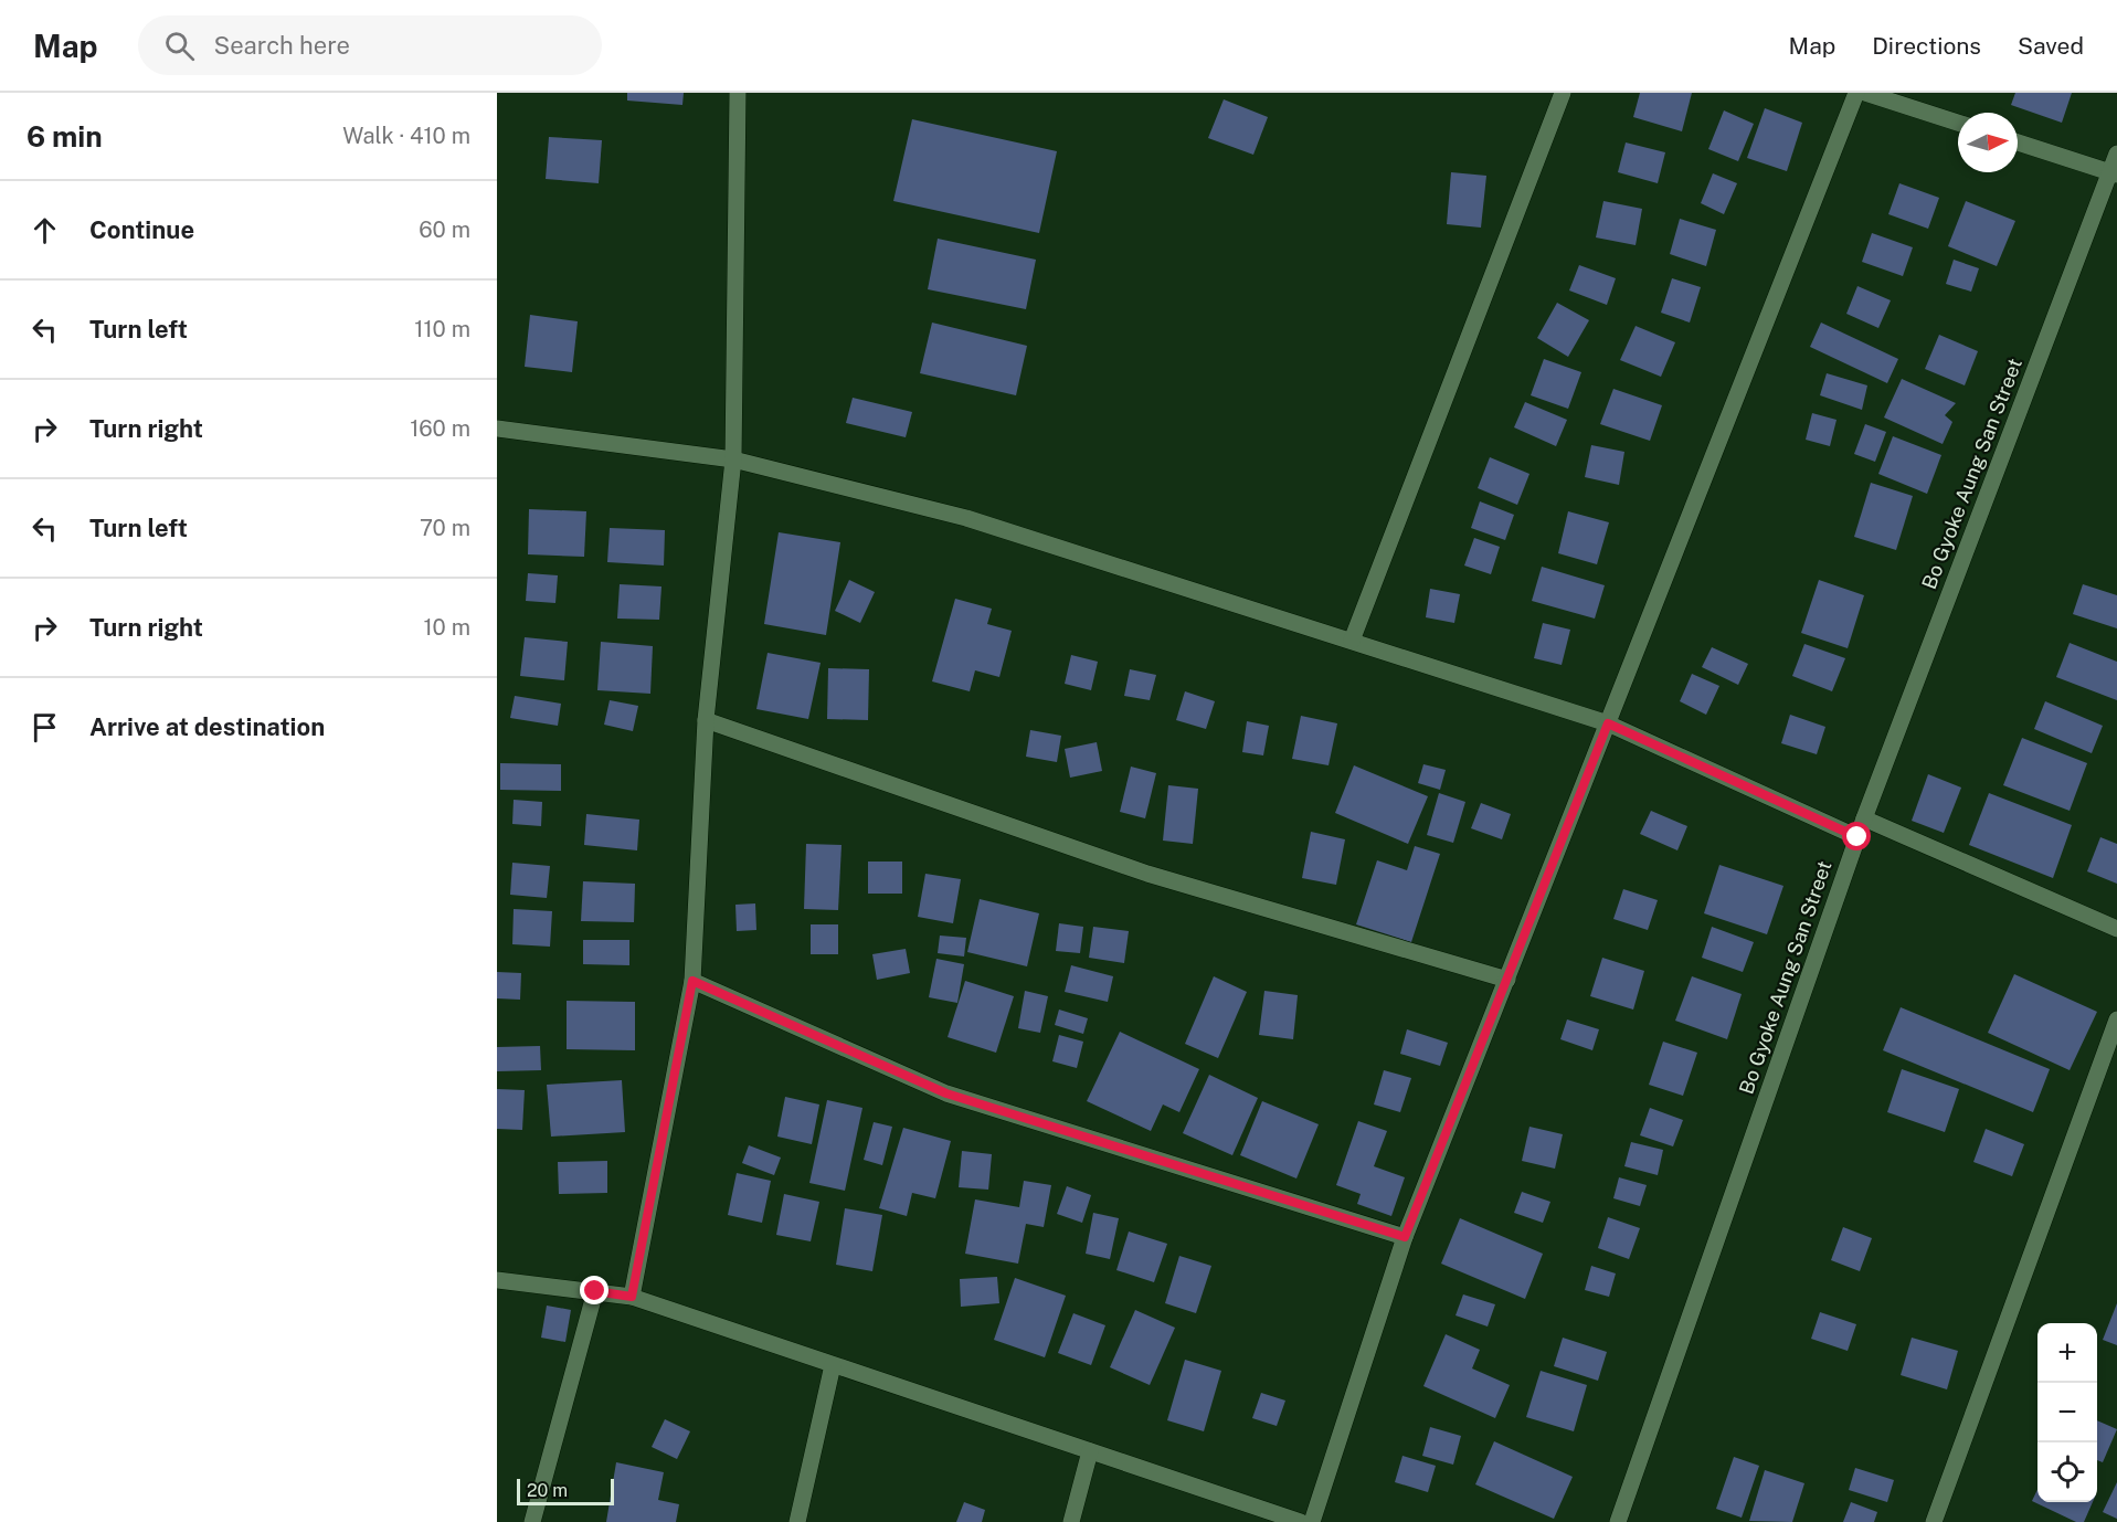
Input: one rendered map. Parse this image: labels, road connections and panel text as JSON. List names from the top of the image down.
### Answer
{
  "streets": {
    "street": ["Bo Gyoke Aung San Street"]
  },
  "scale_bar": "20 m",
  "north": "right",
  "page": {
    "header": "Map",
    "search": "Search here",
    "nav": ["Map", "Directions", "Saved"],
    "heading": ["6 min", "Walk · 410 m"],
    "list": [
      ["Continue", "60 m"],
      ["Turn left", "110 m"],
      ["Turn right", "160 m"],
      ["Turn left", "70 m"],
      ["Turn right", "10 m"],
      "Arrive at destination"
    ],
    "map_buttons": ["+", "−"],
    "scale": "20 m"
  }
}
